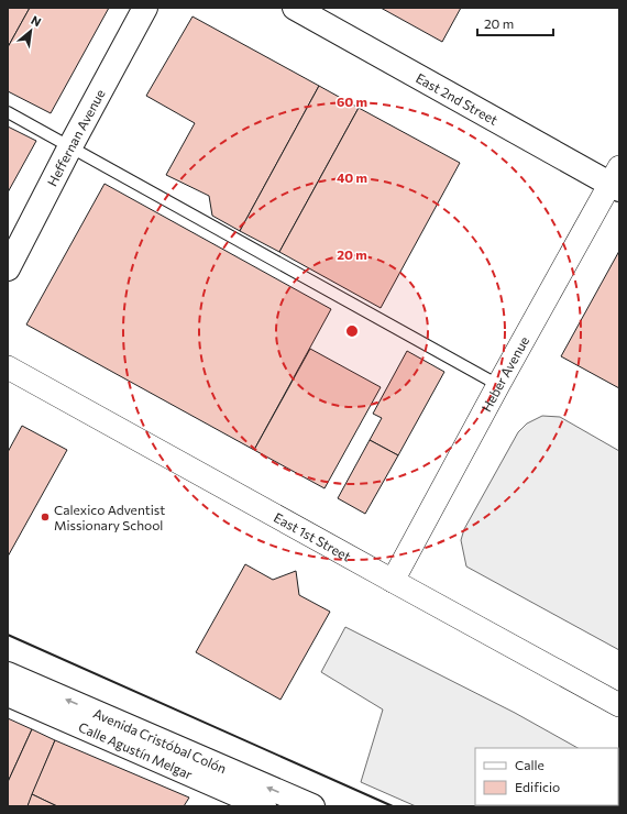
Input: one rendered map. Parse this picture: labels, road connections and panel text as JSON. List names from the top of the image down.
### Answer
{
  "streets": {
    "street": [
      "East 2nd Street",
      "Heffernan Avenue",
      "Heber Avenue",
      "East 1st Street",
      "Avenida Cristóbal Colón",
      "Calle Agustín Melgar"
    ]
  },
  "crossings": [
    ["East 2nd Street", "Heber Avenue"],
    ["Heber Avenue", "East 1st Street"]
  ],
  "one_way": ["Avenida Cristóbal Colón"],
  "places": ["Calexico Adventist Missionary School"],
  "legend": ["Calle", "Edificio"],
  "scale_bar": "20 m",
  "north": "top right",
  "rings": ["60 m", "40 m", "20 m"]
}
